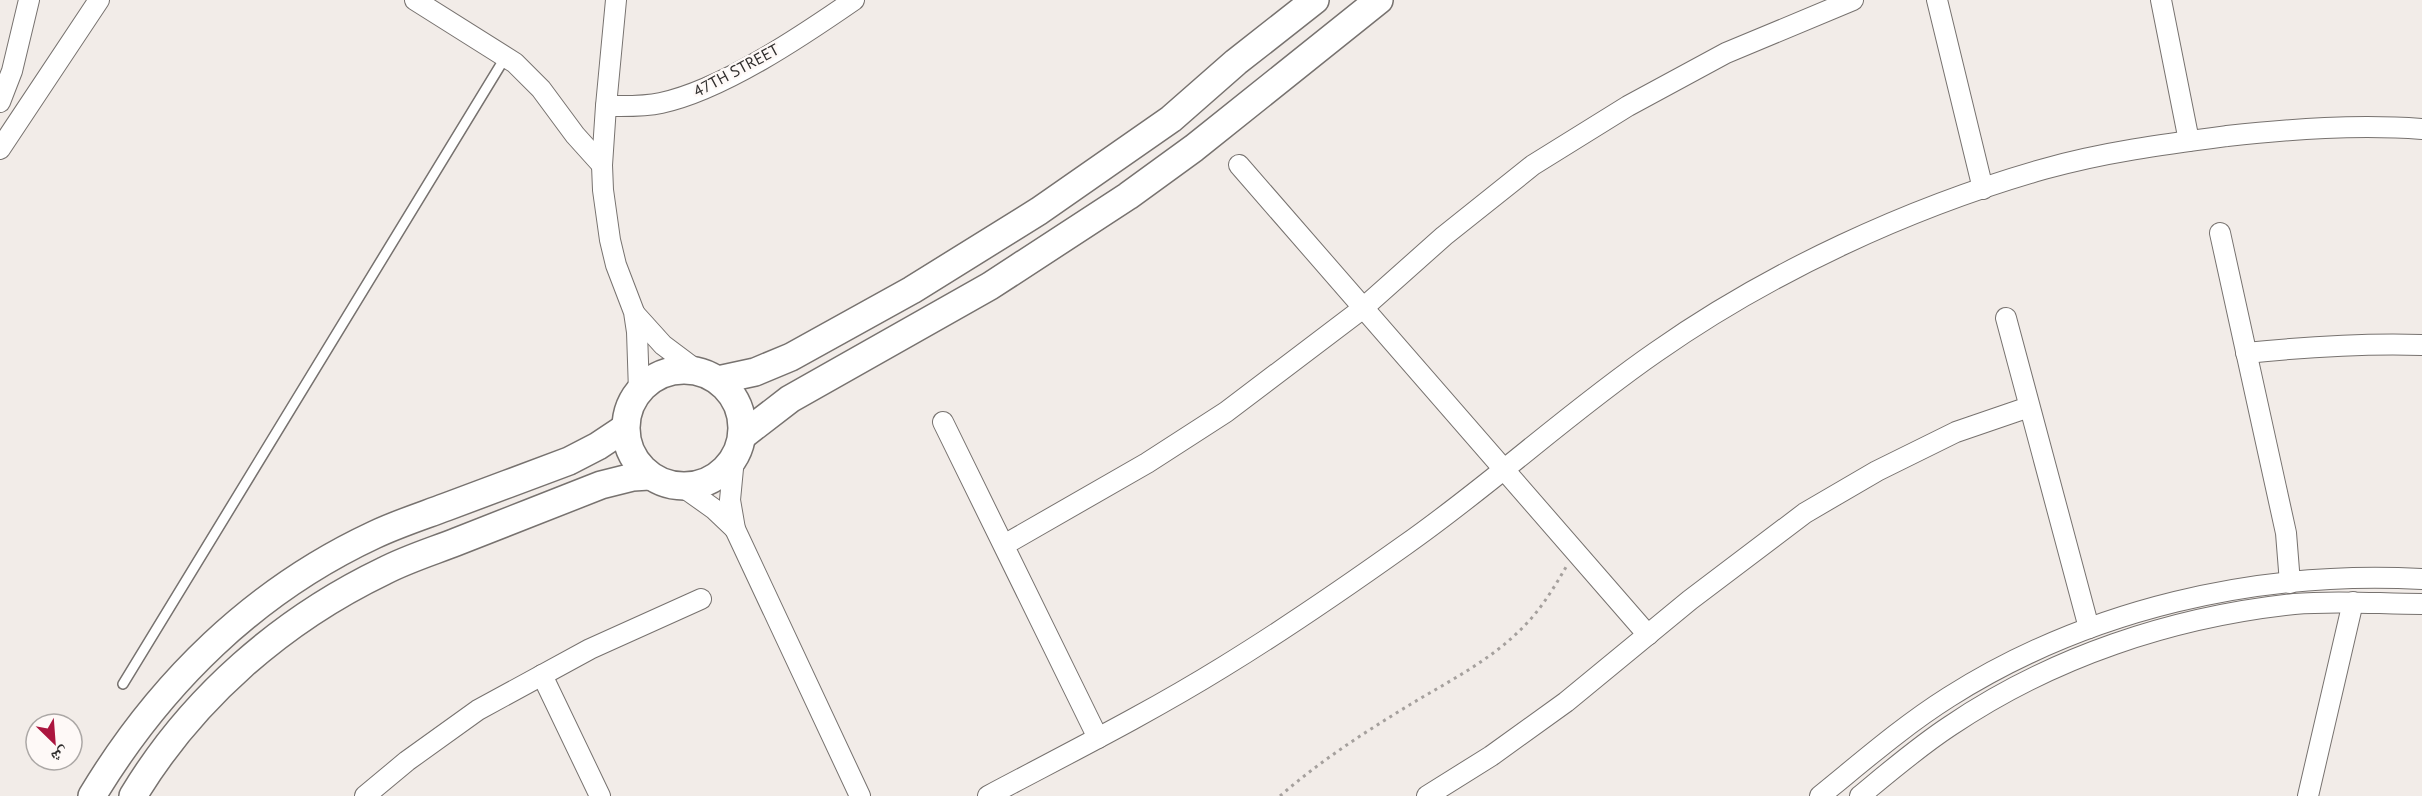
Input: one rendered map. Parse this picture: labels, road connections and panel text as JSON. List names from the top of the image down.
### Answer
{
  "streets": {
    "street": ["47TH STREET"]
  },
  "north": "bottom right"
}
